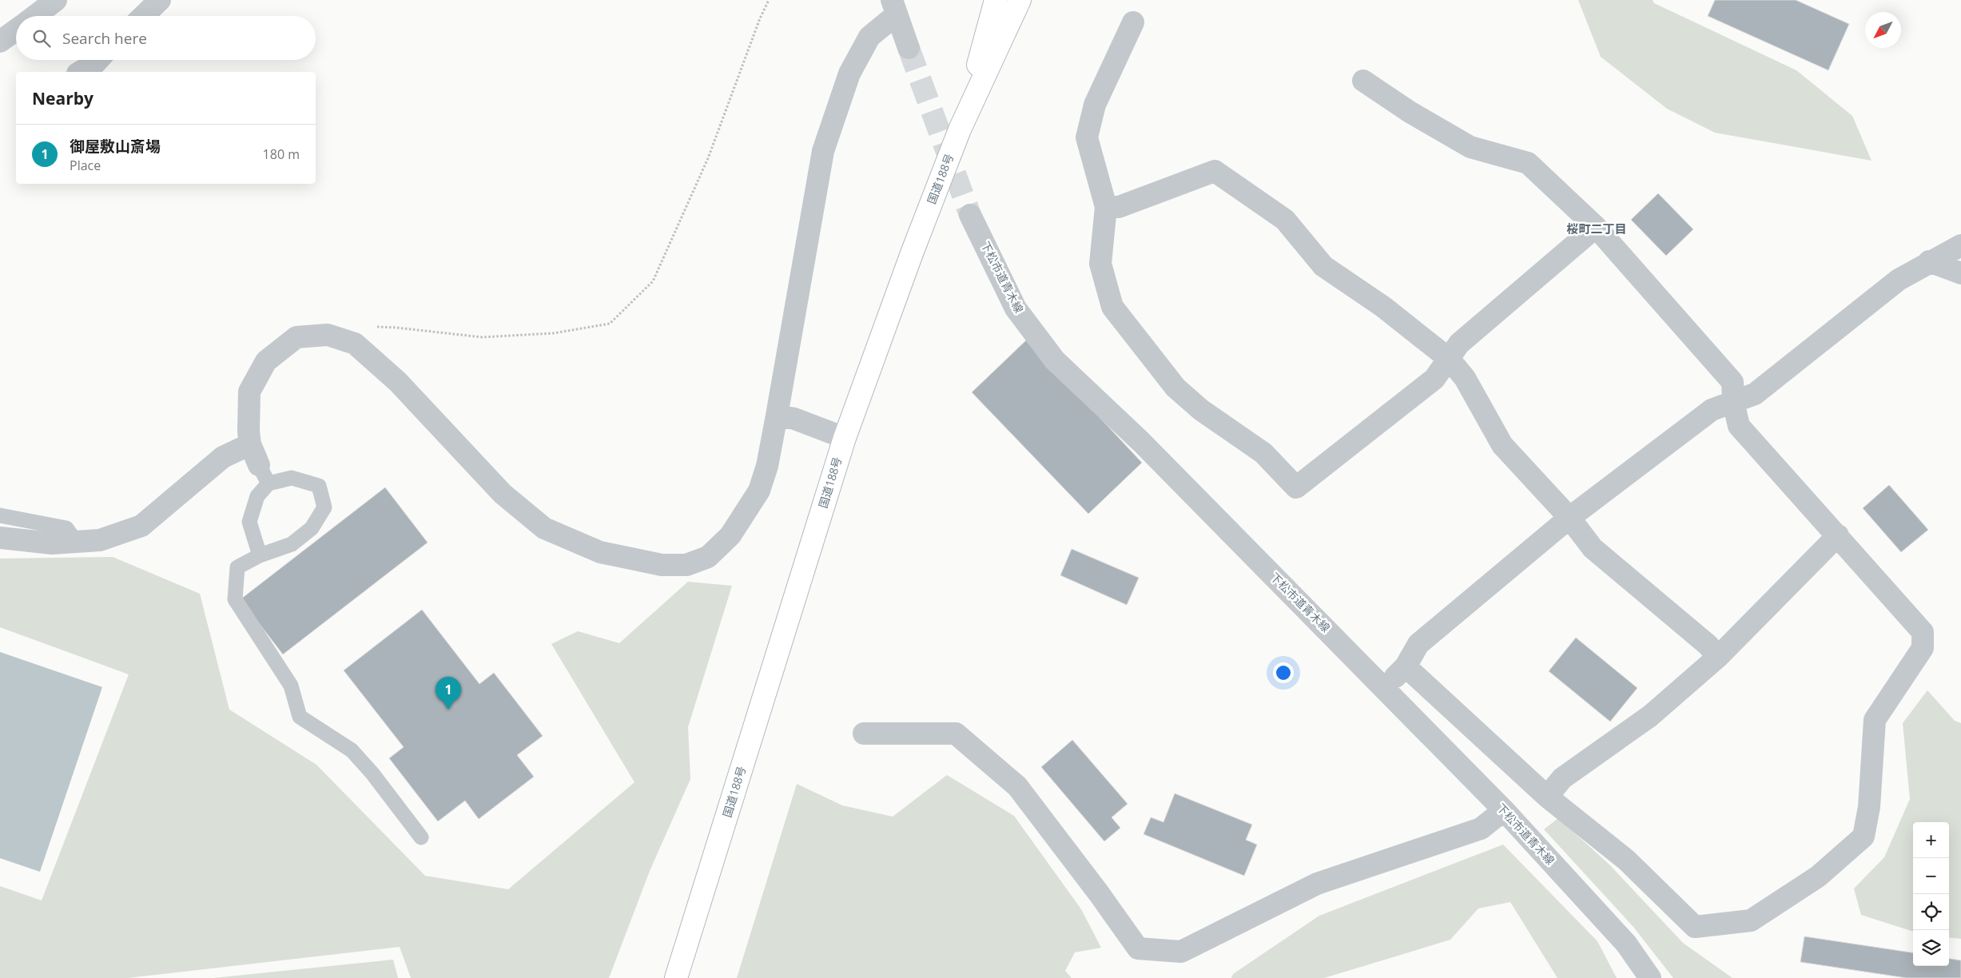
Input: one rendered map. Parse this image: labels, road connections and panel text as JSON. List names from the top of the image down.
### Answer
{
  "streets": {
    "highway": ["国道188号"],
    "street": ["下松市道青木線"]
  },
  "districts": ["桜町二丁目"],
  "north": "bottom left",
  "page": {
    "search": "Search here",
    "heading": "Nearby",
    "list": [
      {
        "mark": "1",
        "name": "御屋敷山斎場",
        "note": "Place",
        "value": "180 m"
      }
    ],
    "pins": "1",
    "map_buttons": ["+", "−"]
  }
}
